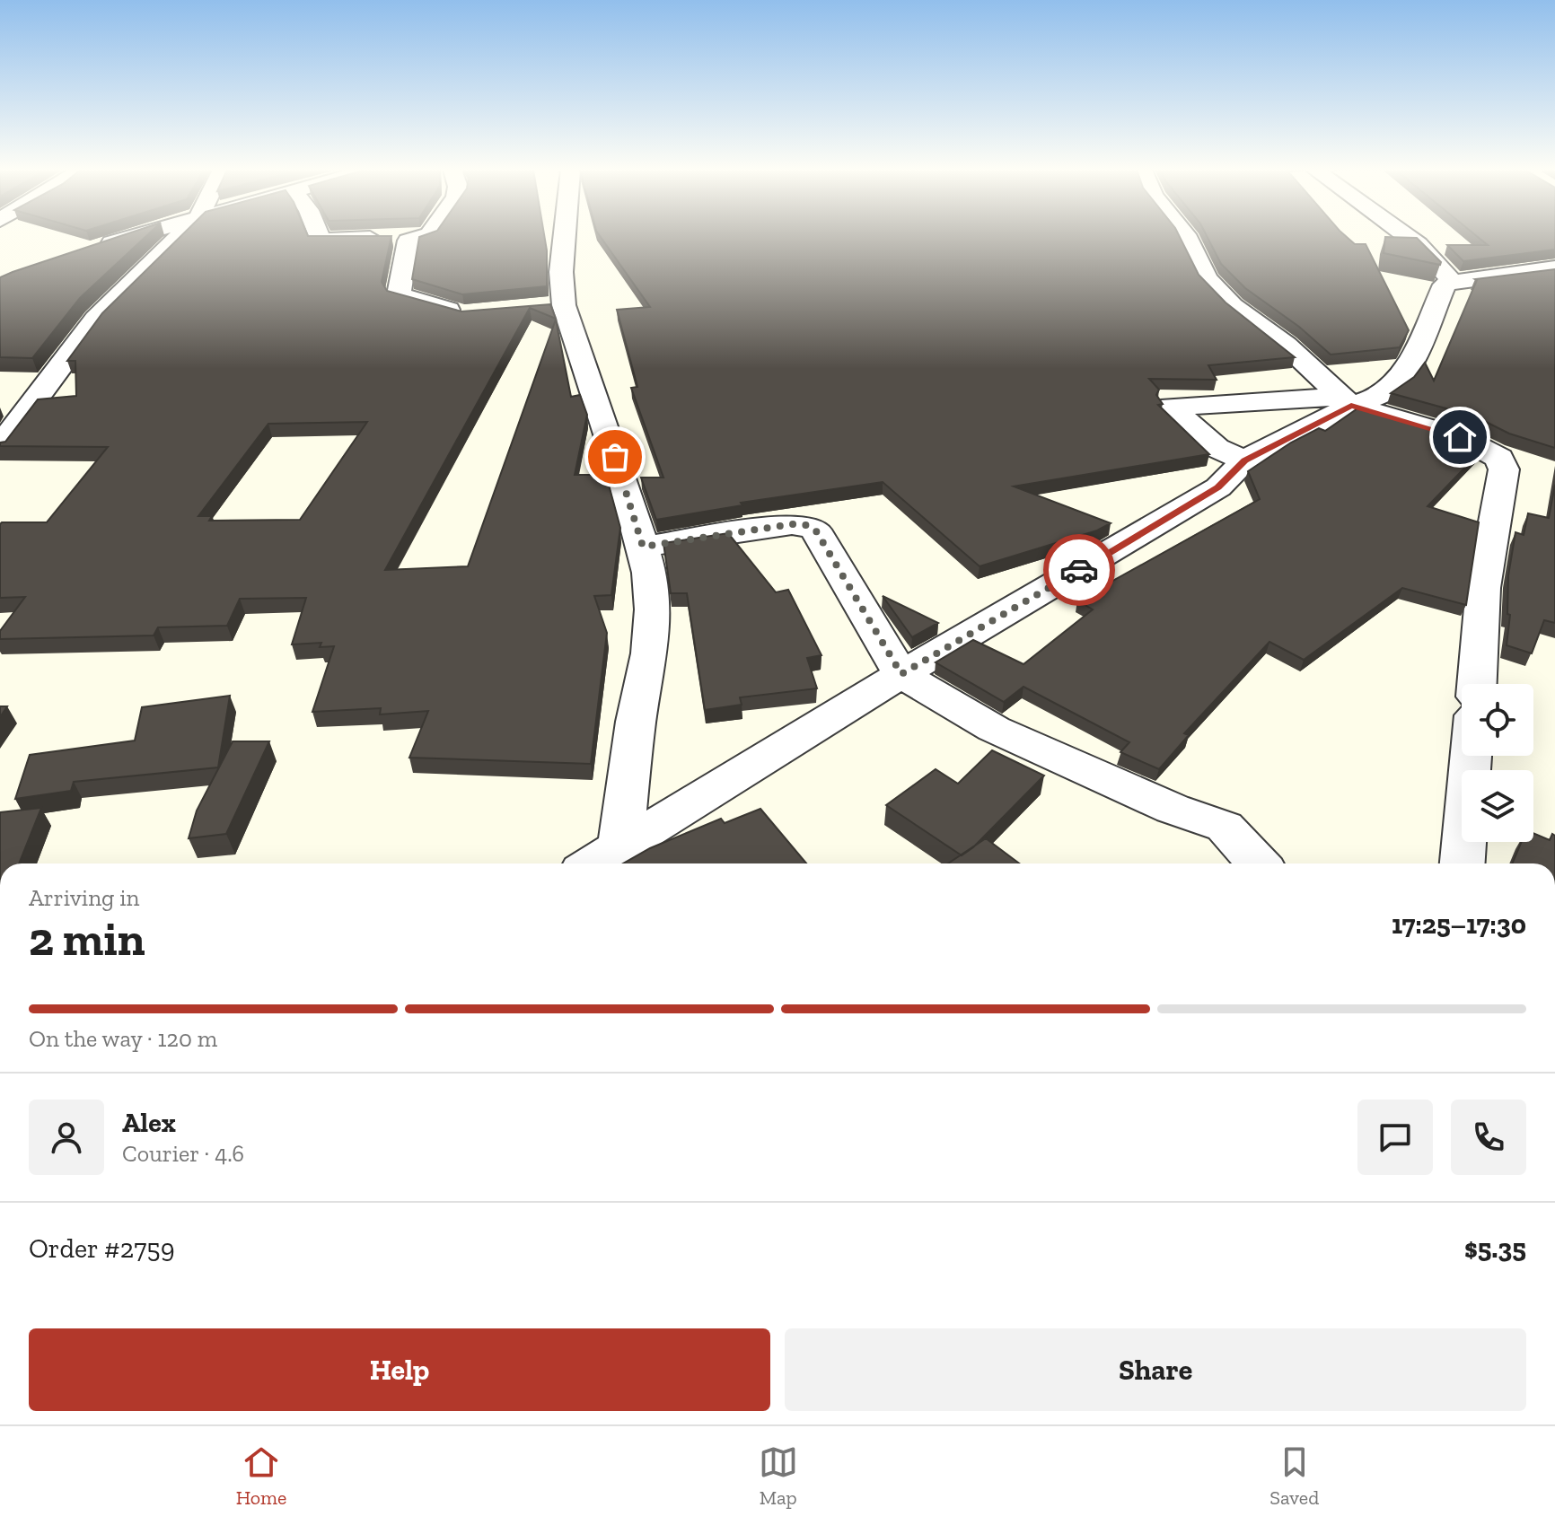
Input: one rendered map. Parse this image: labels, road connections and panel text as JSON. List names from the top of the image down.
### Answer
{
  "page": {
    "heading": ["2 min", "Arriving in", "17:25–17:30"],
    "panel": [
      "Alex",
      "Courier · 4.6",
      "Order #2759",
      "$5.35"
    ],
    "bar": "On the way · 120 m",
    "buttons": ["Help", "Share"],
    "tabs": ["Home", "Map", "Saved"]
  }
}
